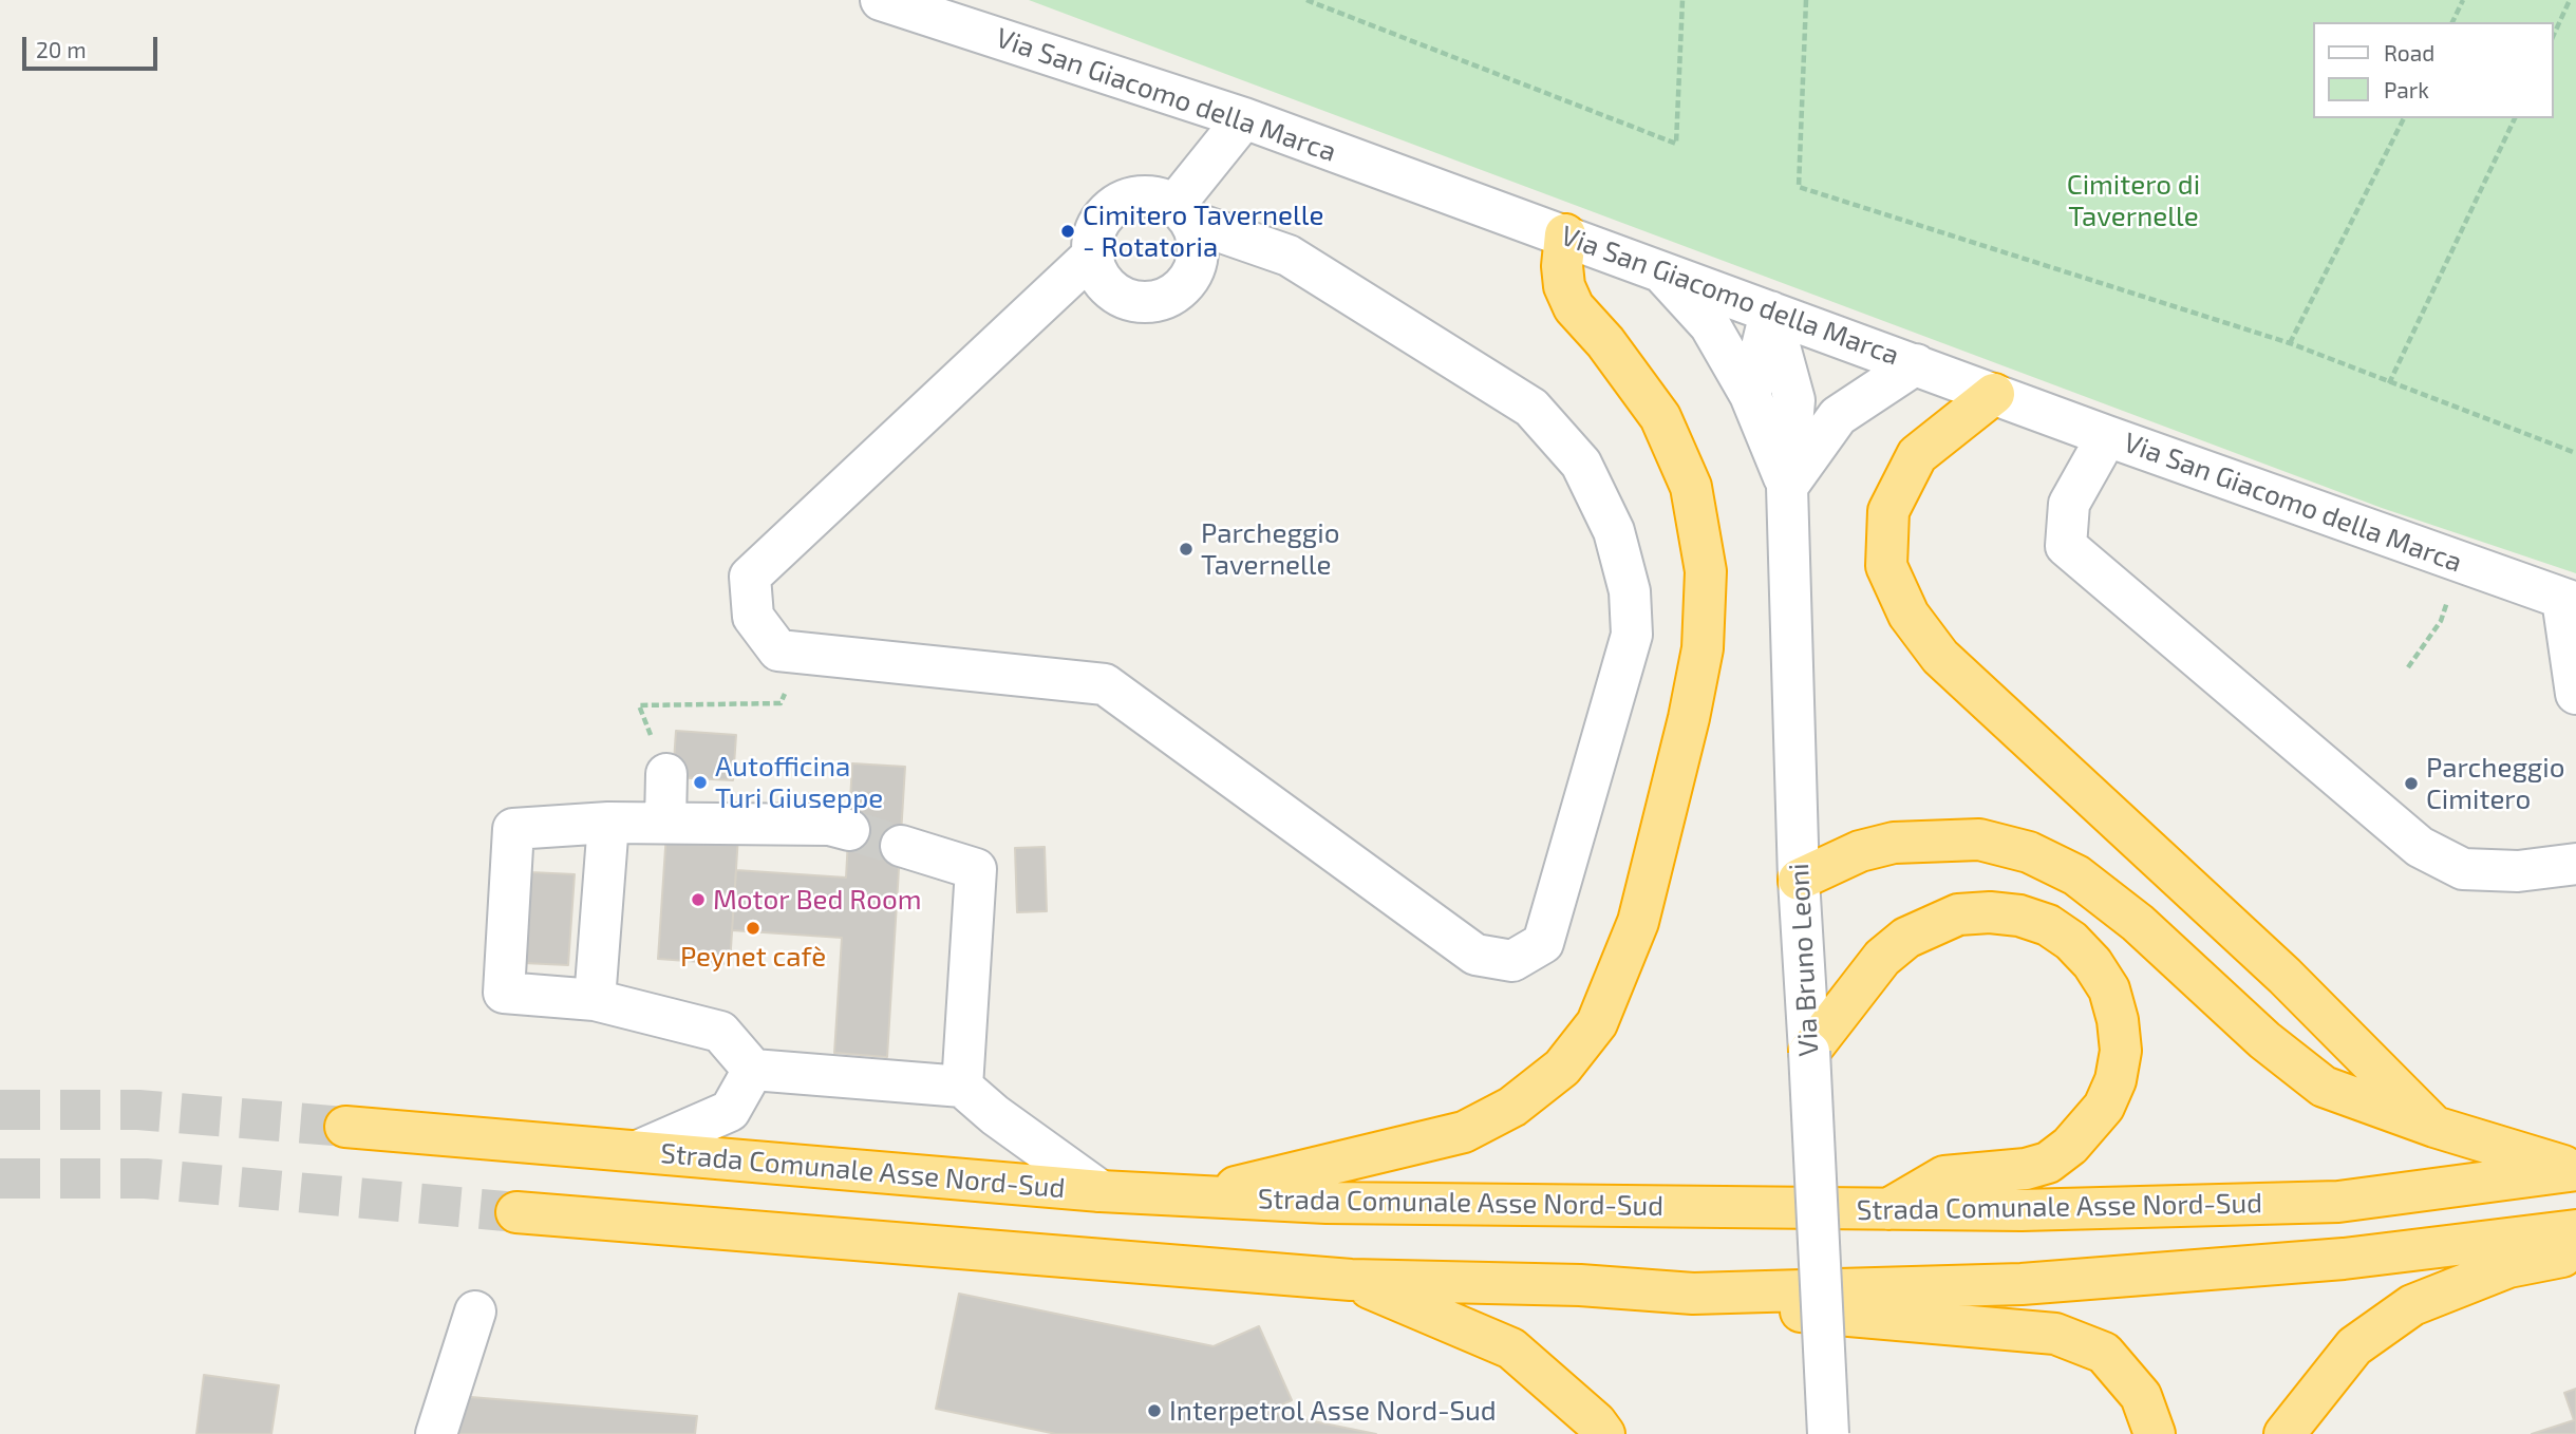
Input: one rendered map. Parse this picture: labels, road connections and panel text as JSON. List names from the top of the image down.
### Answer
{
  "streets": {
    "highway": ["Strada Comunale Asse Nord-Sud"],
    "street": ["Via San Giacomo della Marca", "Via Bruno Leoni"]
  },
  "crossings": [
    ["Via San Giacomo della Marca", "Via Bruno Leoni"]
  ],
  "parks": ["Cimitero di Tavernelle"],
  "places": [
    "Cimitero Tavernelle - Rotatoria",
    "Parcheggio Tavernelle",
    "Autofficina Turi Giuseppe",
    "Parcheggio Cimitero",
    "Motor Bed Room",
    "Peynet cafè",
    "Interpetrol Asse Nord-Sud"
  ],
  "legend": ["Road", "Park"],
  "scale_bar": "20 m"
}
